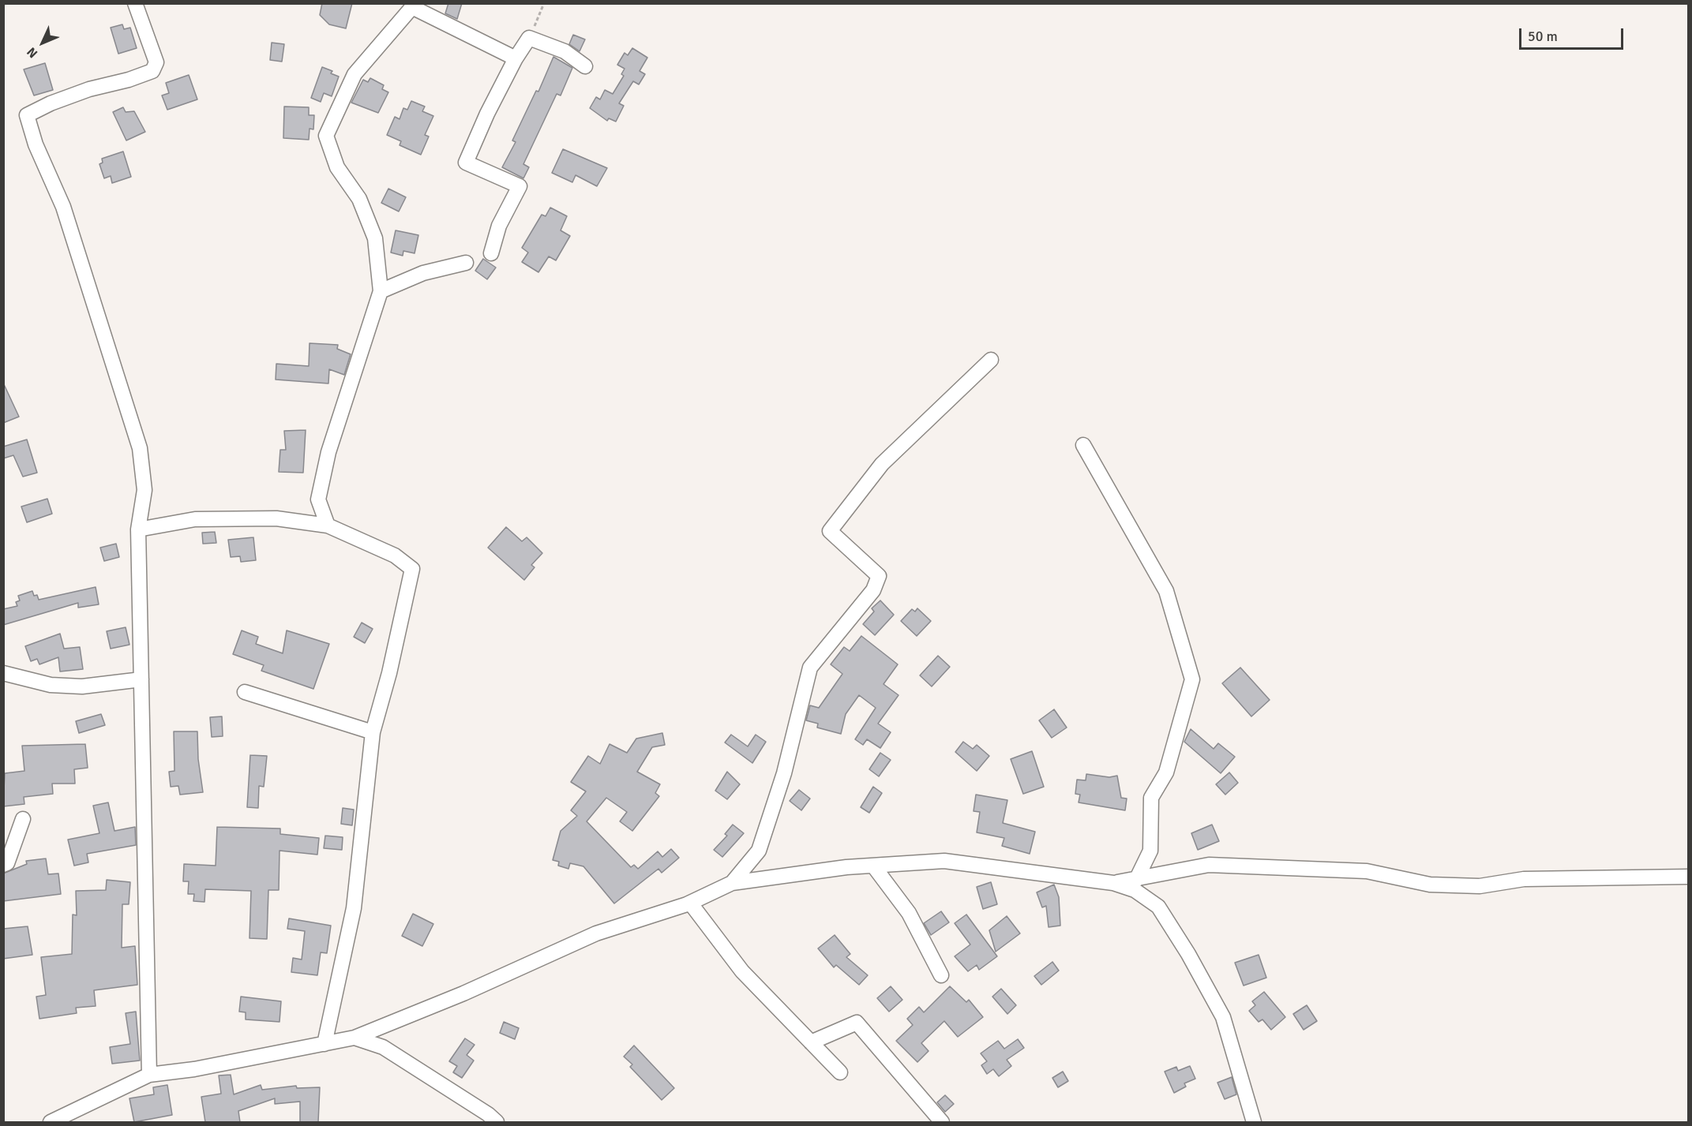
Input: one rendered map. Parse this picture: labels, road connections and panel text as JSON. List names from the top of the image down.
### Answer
{
  "scale_bar": "50 m",
  "north": "bottom left"
}
